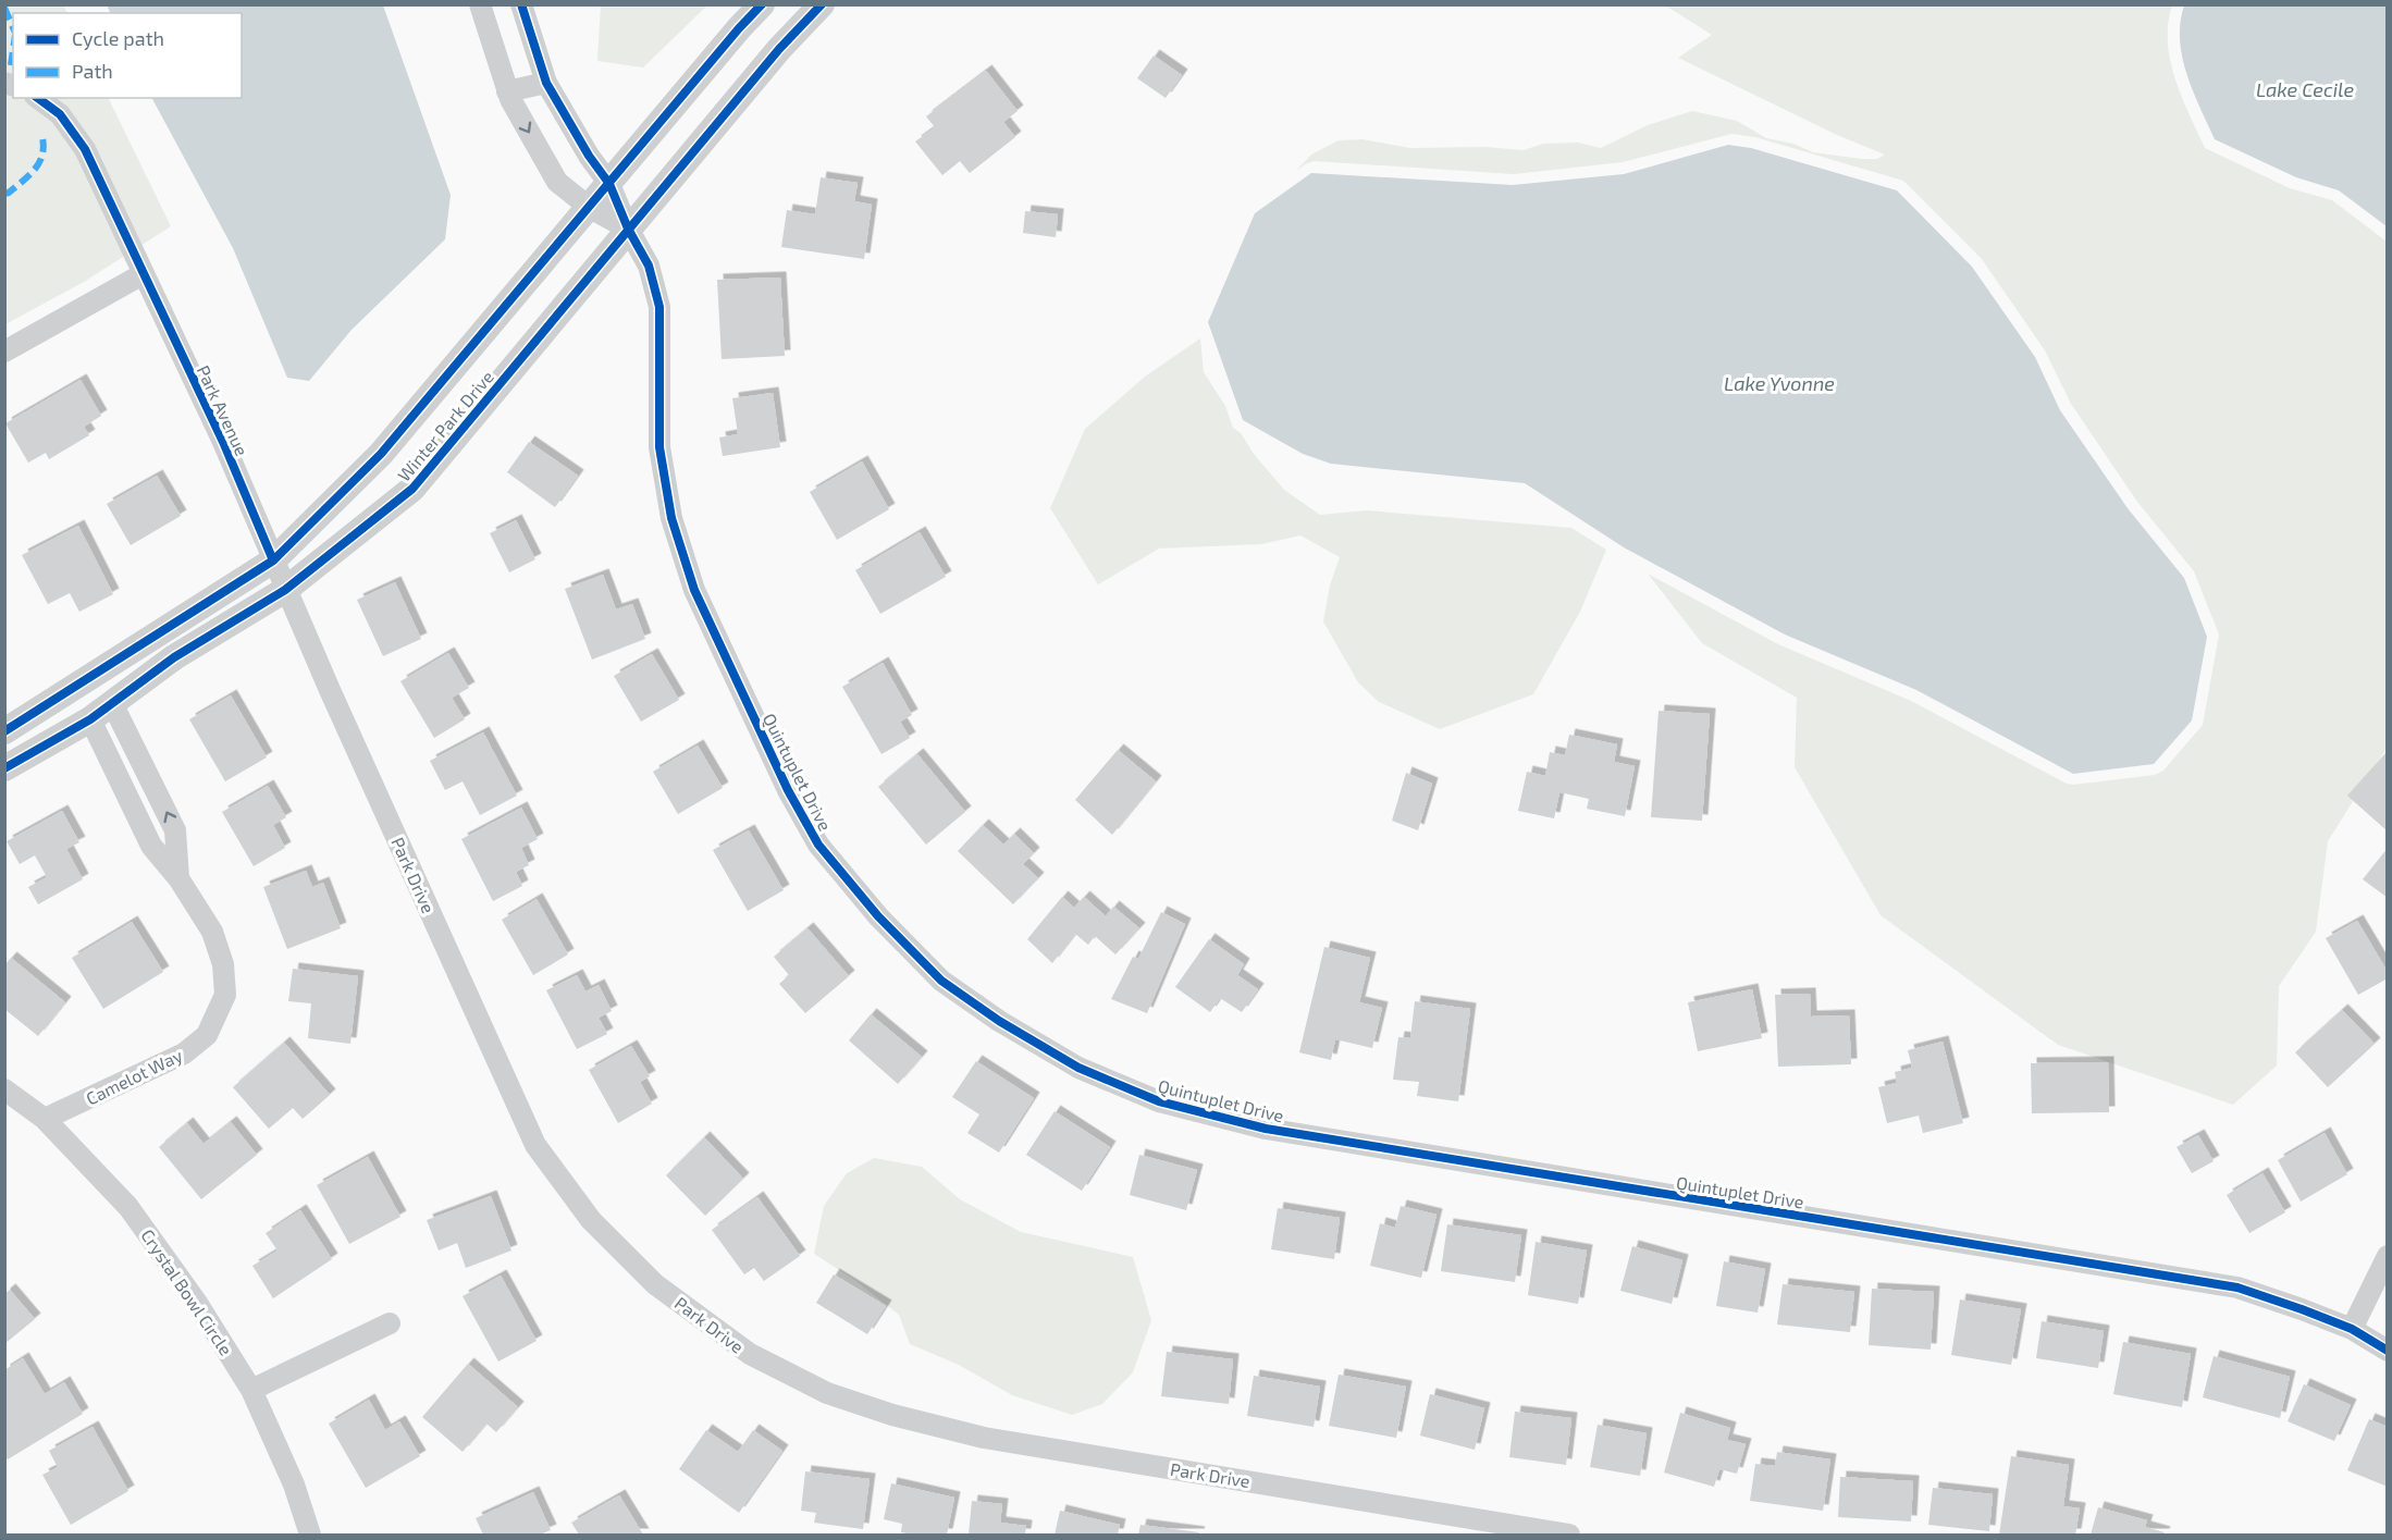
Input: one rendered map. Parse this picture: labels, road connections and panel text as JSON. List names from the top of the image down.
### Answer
{
  "streets": {
    "street": [
      "Park Avenue",
      "Winter Park Drive",
      "Quintuplet Drive",
      "Park Drive",
      "Camelot Way",
      "Crystal Bowl Circle"
    ]
  },
  "crossings": [
    ["Park Avenue", "Winter Park Drive"],
    ["Park Avenue", "Park Drive"],
    ["Winter Park Drive", "Quintuplet Drive"],
    ["Winter Park Drive", "Park Drive"],
    ["Winter Park Drive", "Camelot Way"],
    ["Camelot Way", "Crystal Bowl Circle"]
  ],
  "water": ["Lake Cecile", "Lake Yvonne"],
  "legend": ["Cycle path", "Path"]
}
